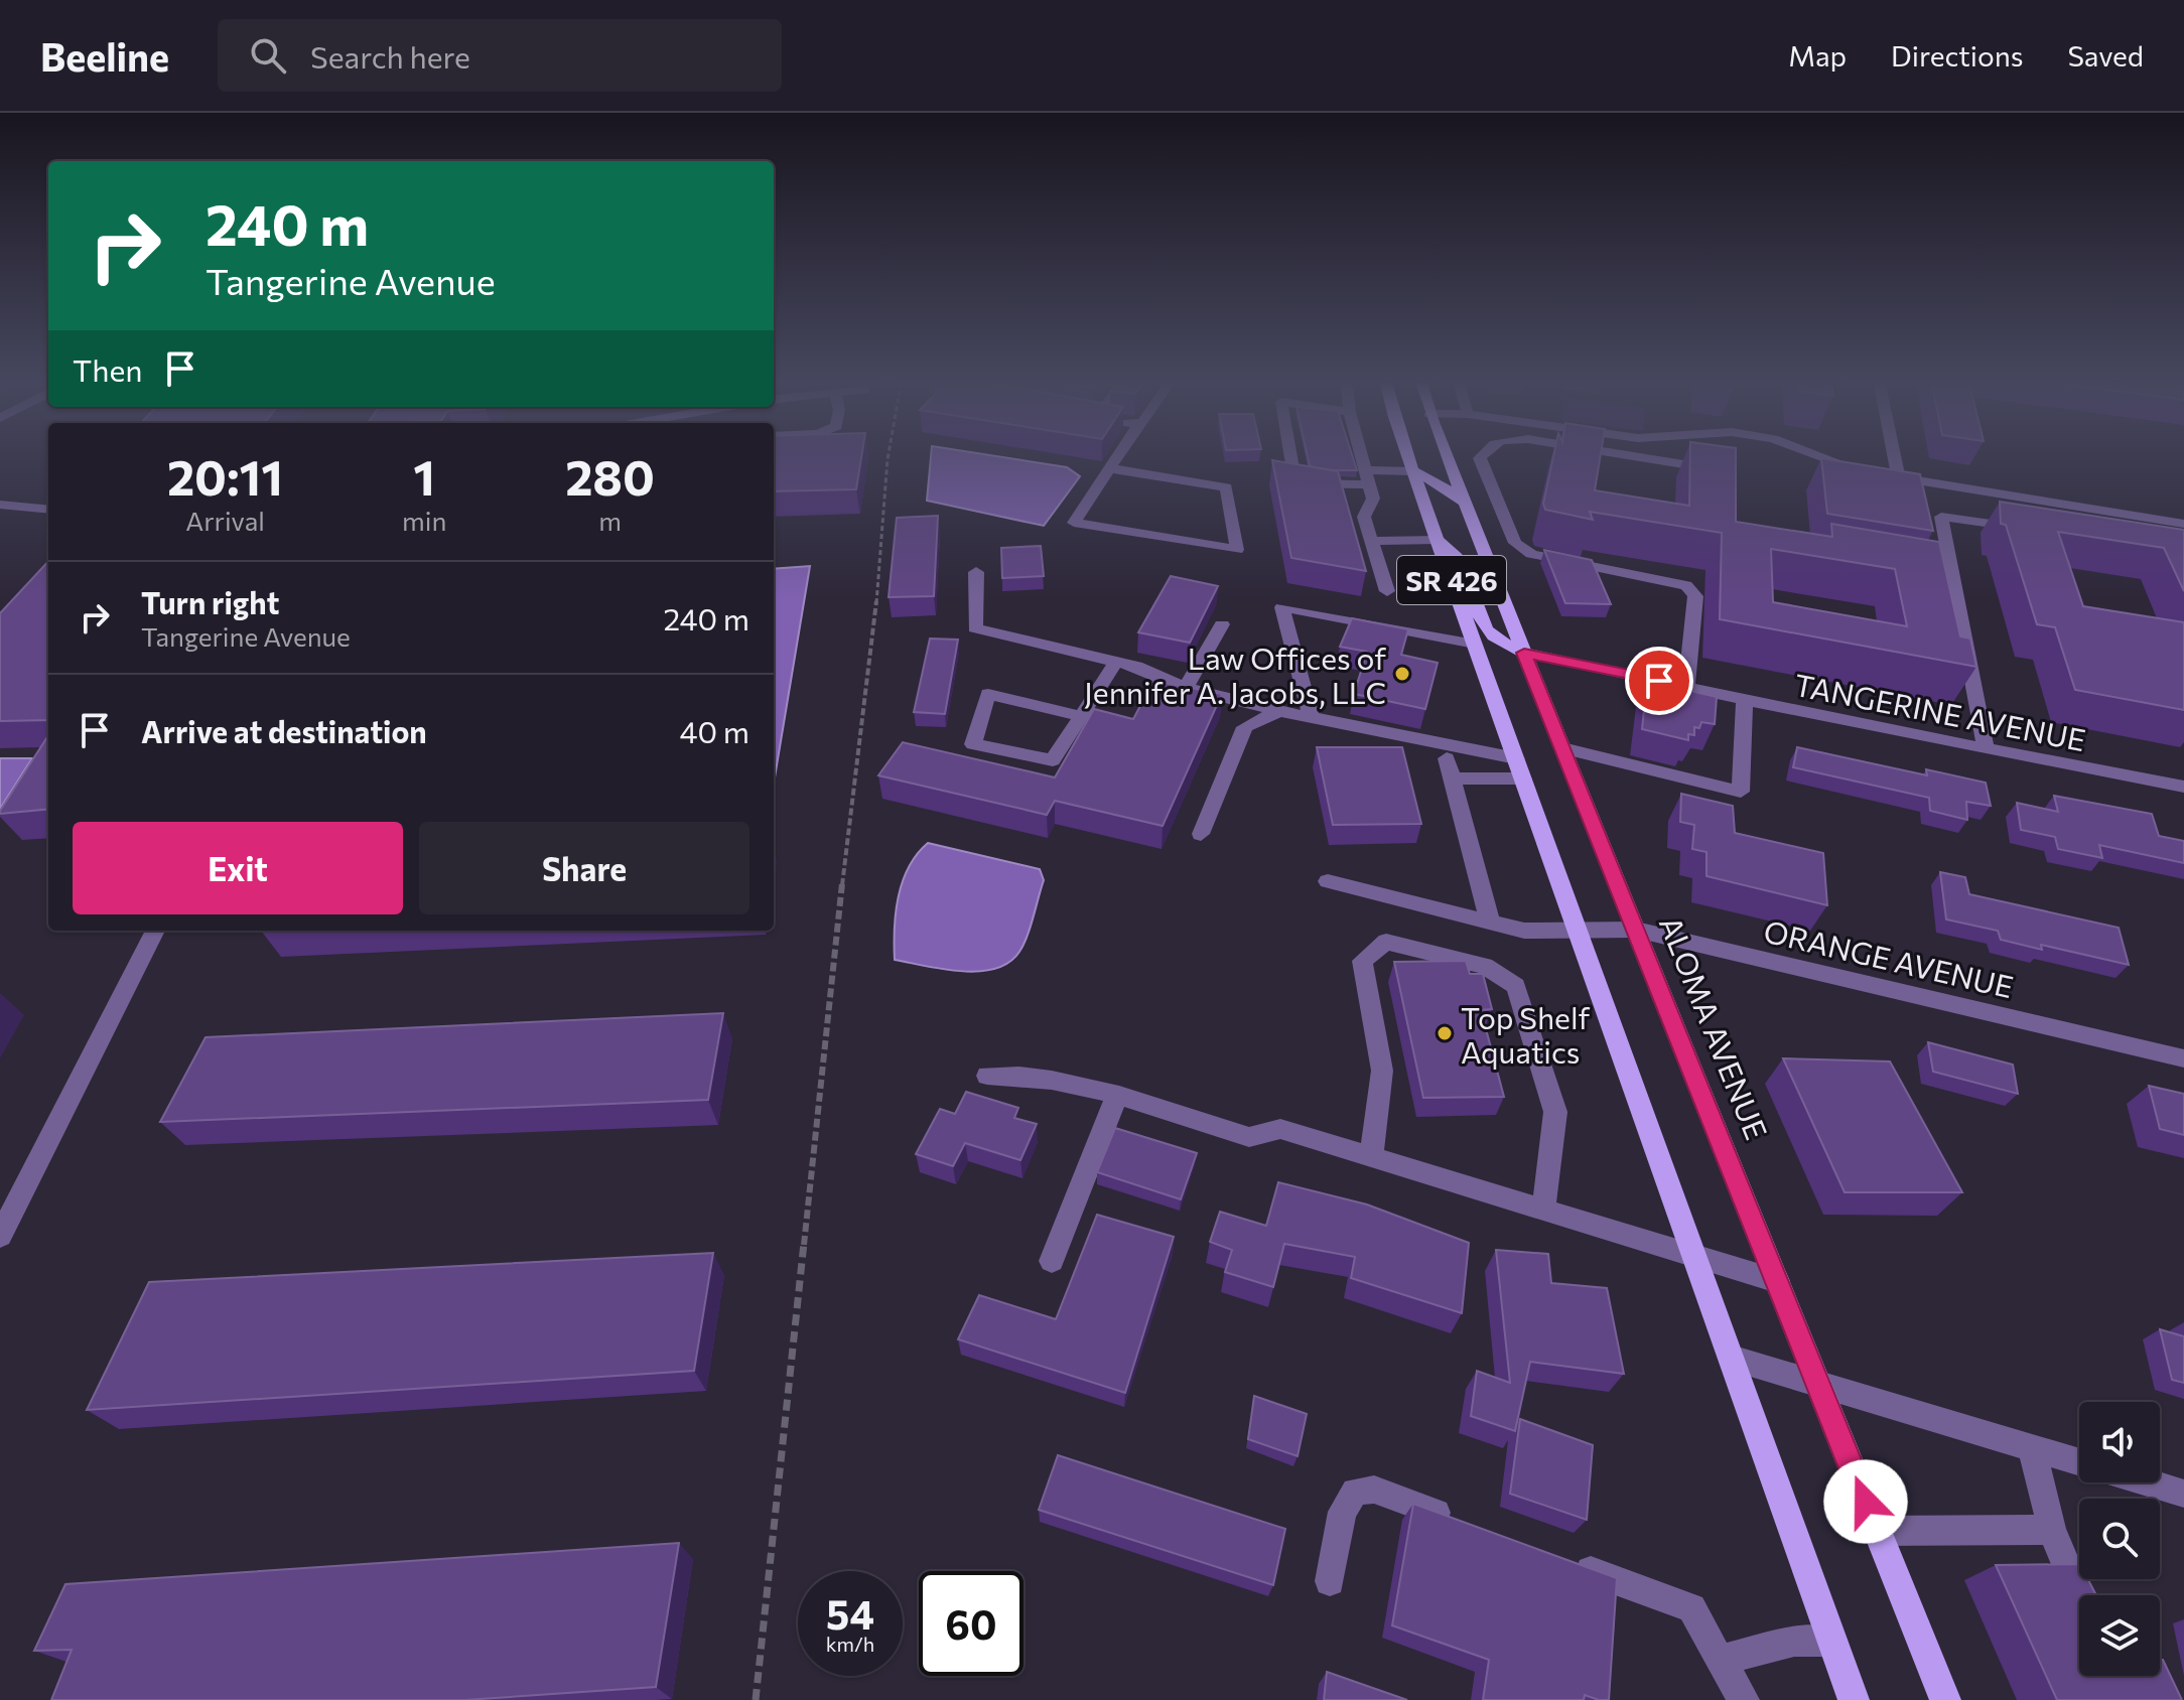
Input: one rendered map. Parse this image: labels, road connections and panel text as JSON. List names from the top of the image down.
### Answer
{
  "streets": {
    "main road": ["SR 426", "ALOMA AVENUE"],
    "street": ["TANGERINE AVENUE", "ORANGE AVENUE"]
  },
  "crossings": [
    ["SR 426", "ORANGE AVENUE"],
    ["TANGERINE AVENUE", "ALOMA AVENUE"],
    ["ORANGE AVENUE", "ALOMA AVENUE"]
  ],
  "places": ["Law Offices of Jennifer A. Jacobs, LLC", "Top Shelf Aquatics"],
  "page": {
    "header": "Beeline",
    "search": "Search here",
    "nav": ["Map", "Directions", "Saved"],
    "turn": ["240 m", "Tangerine Avenue"],
    "then": "Then",
    "eta": [
      "20:11",
      "Arrival",
      "1",
      "min",
      "280",
      "m"
    ],
    "list": [
      {
        "name": "Turn right",
        "note": "Tangerine Avenue",
        "value": "240 m"
      },
      {
        "name": "Arrive at destination",
        "value": "40 m"
      }
    ],
    "buttons": ["Exit", "Share"],
    "speed": "54 km/h",
    "limit": "60"
  }
}
